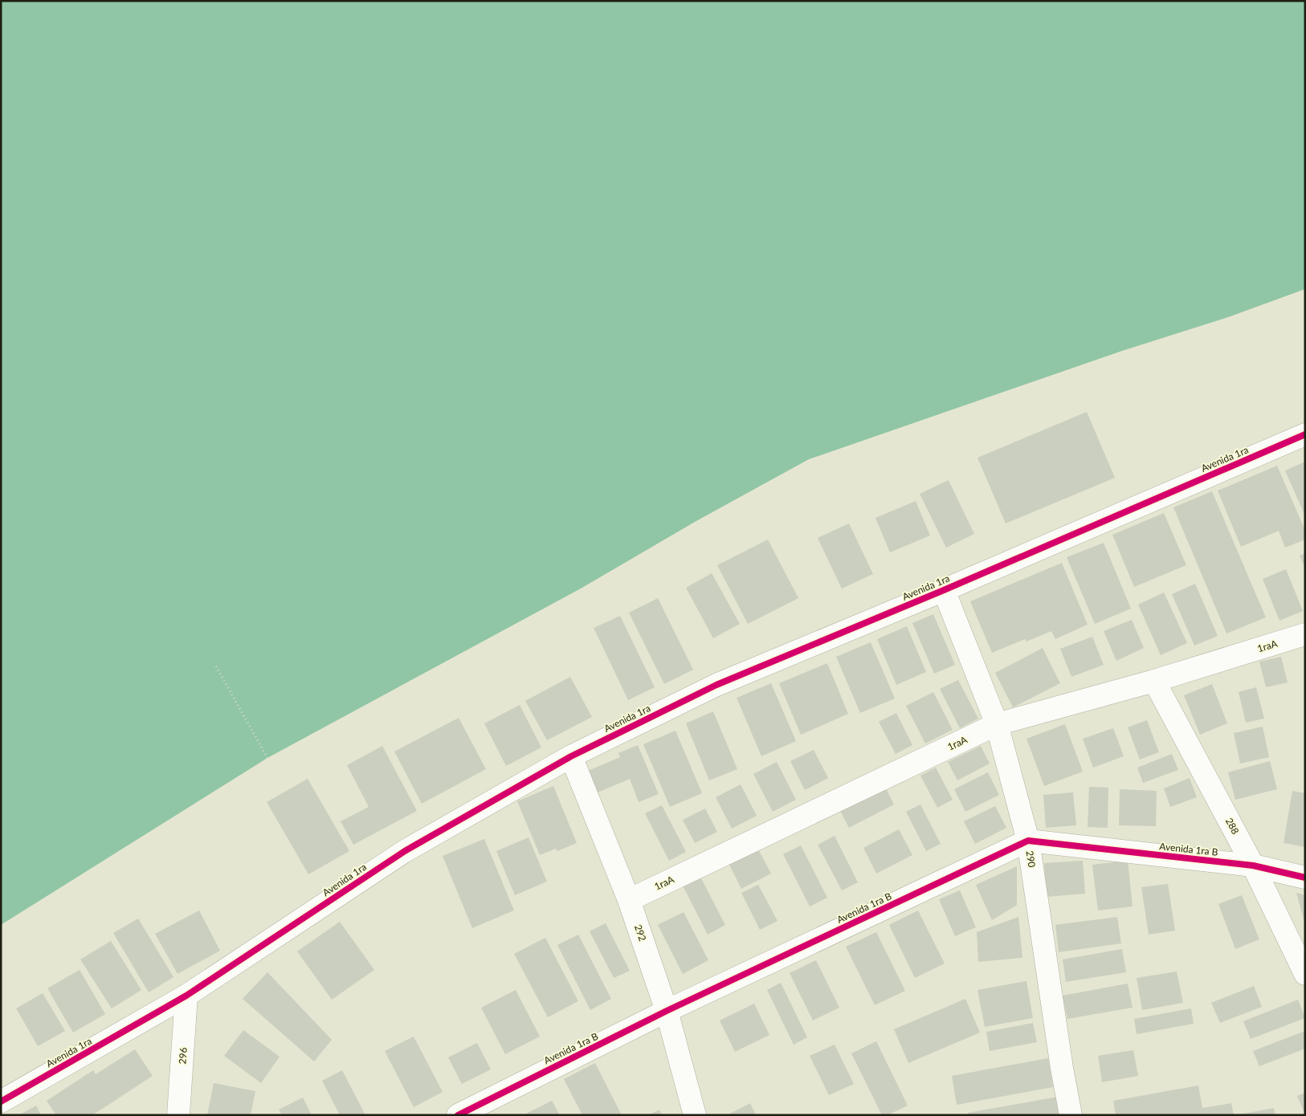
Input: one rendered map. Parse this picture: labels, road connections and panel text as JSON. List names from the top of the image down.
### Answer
{
  "streets": {
    "street": [
      "Avenida 1ra",
      "1raA",
      "288",
      "Avenida 1ra B",
      "290",
      "292",
      "296"
    ]
  },
  "crossings": [
    ["Avenida 1ra", "290"],
    ["Avenida 1ra", "292"],
    ["Avenida 1ra", "296"],
    ["1raA", "288"],
    ["1raA", "290"],
    ["1raA", "292"],
    ["288", "Avenida 1ra B"],
    ["Avenida 1ra B", "290"],
    ["Avenida 1ra B", "292"]
  ]
}
